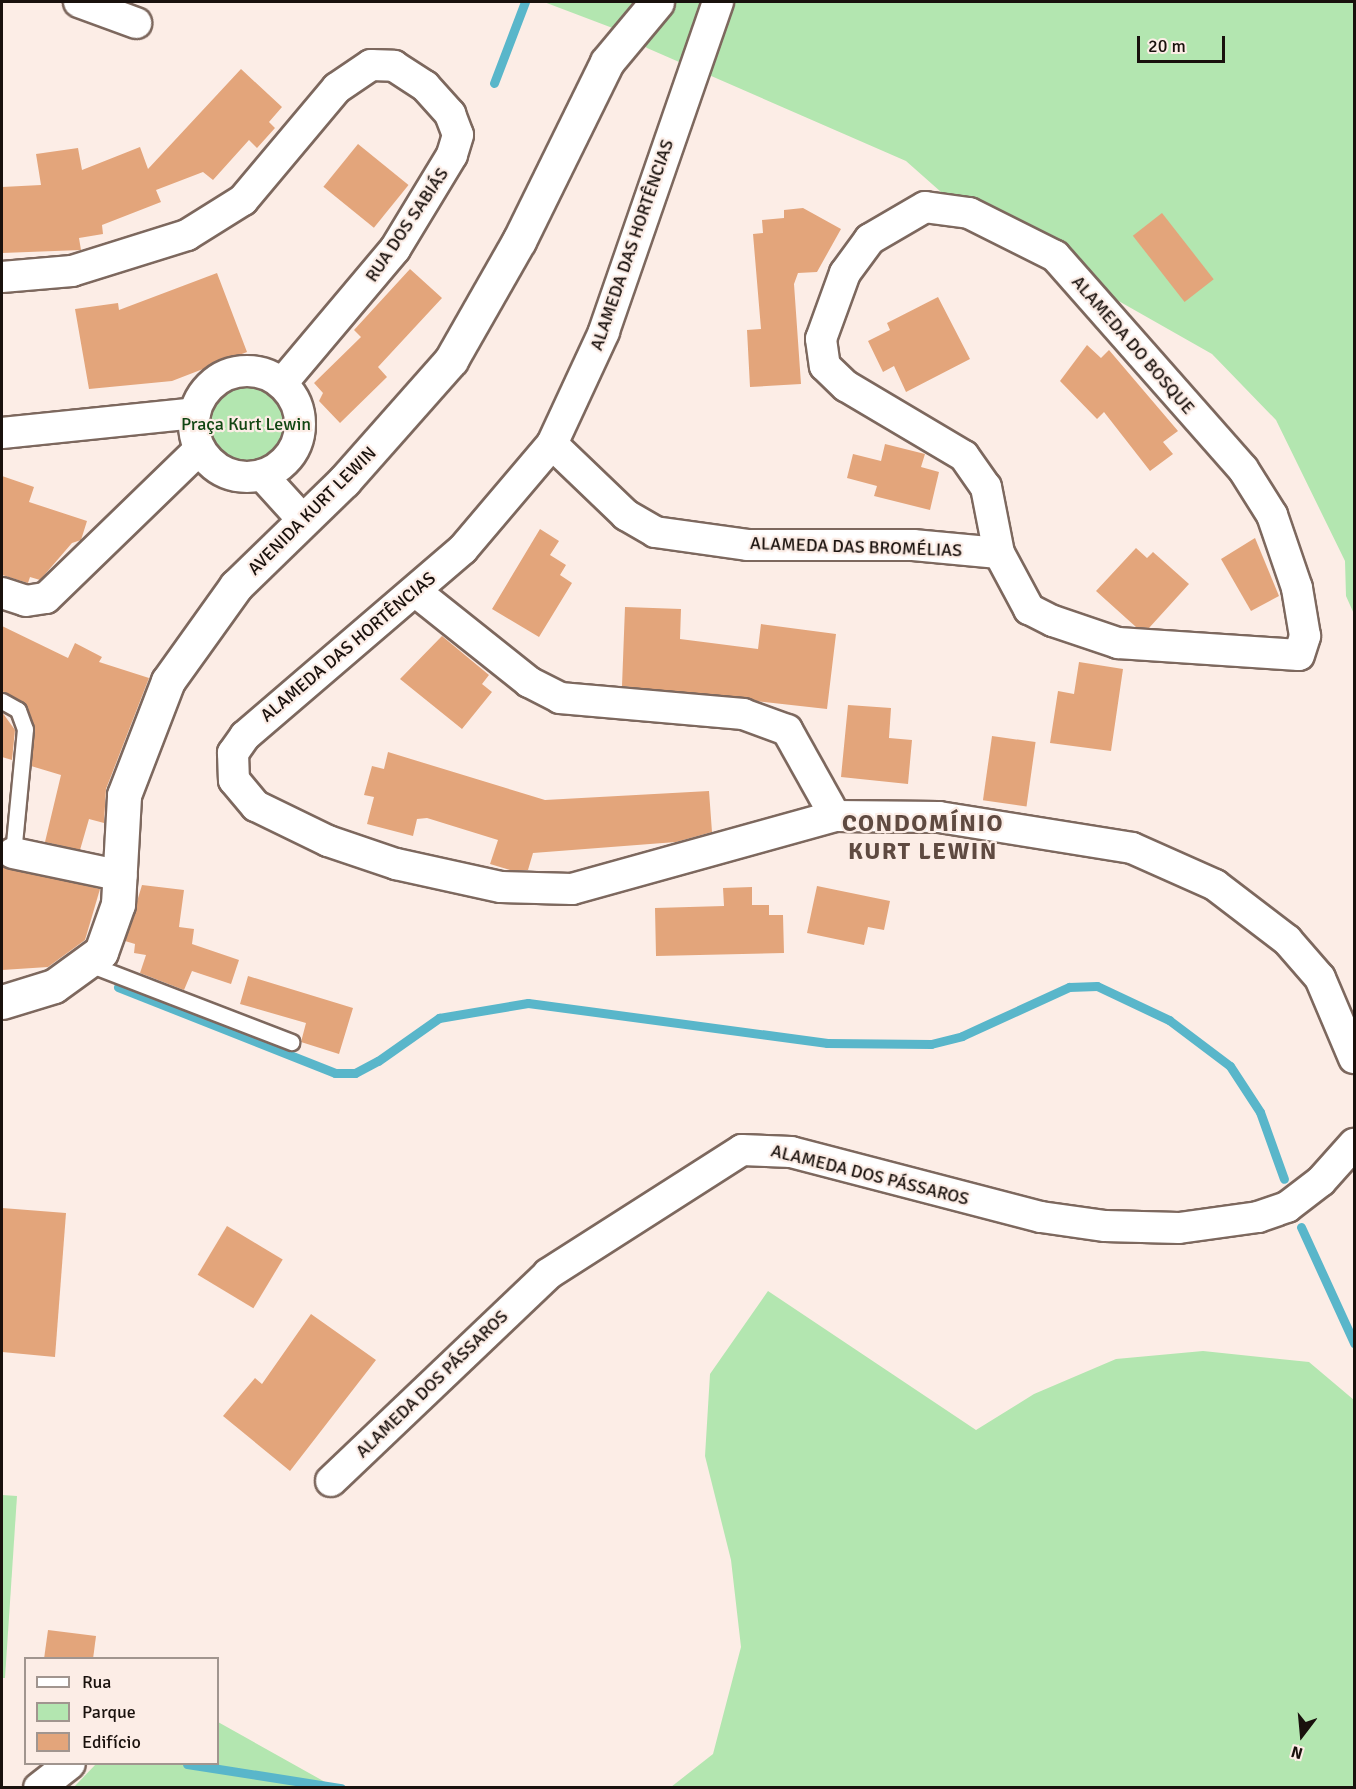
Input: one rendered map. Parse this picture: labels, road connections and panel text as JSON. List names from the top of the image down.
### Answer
{
  "streets": {
    "main road": ["AVENIDA KURT LEWIN"],
    "street": [
      "RUA DOS SABIÁS",
      "ALAMEDA DAS HORTÊNCIAS",
      "ALAMEDA DO BOSQUE",
      "ALAMEDA DAS BROMÉLIAS",
      "ALAMEDA DOS PÁSSAROS"
    ]
  },
  "crossings": [
    ["ALAMEDA DAS HORTÊNCIAS", "ALAMEDA DAS BROMÉLIAS"],
    ["ALAMEDA DO BOSQUE", "ALAMEDA DAS BROMÉLIAS"]
  ],
  "districts": ["CONDOMÍNIO KURT LEWIN"],
  "parks": ["Praça Kurt Lewin"],
  "legend": ["Rua", "Parque", "Edifício"],
  "scale_bar": "20 m",
  "north": "bottom"
}
